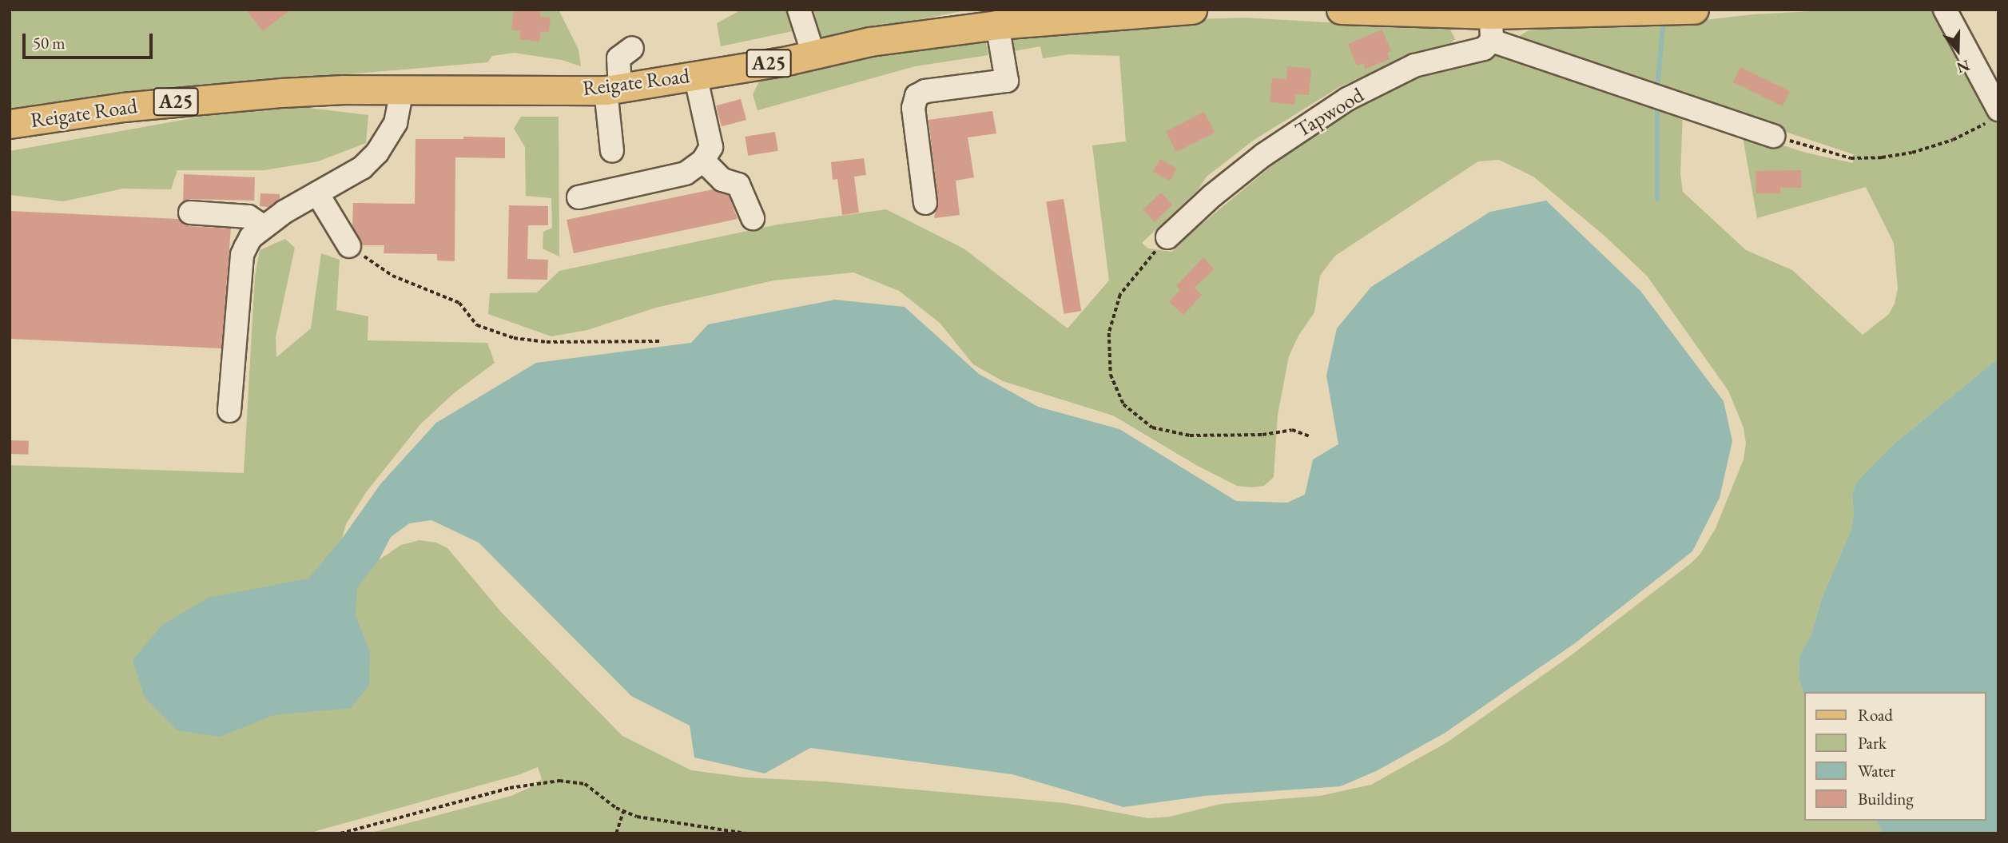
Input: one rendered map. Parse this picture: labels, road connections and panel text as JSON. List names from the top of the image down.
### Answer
{
  "streets": {
    "main road": ["A25", "Reigate Road"],
    "street": ["Tapwood"]
  },
  "legend": [
    "Road",
    "Park",
    "Water",
    "Building"
  ],
  "scale_bar": "50 m",
  "north": "bottom"
}
